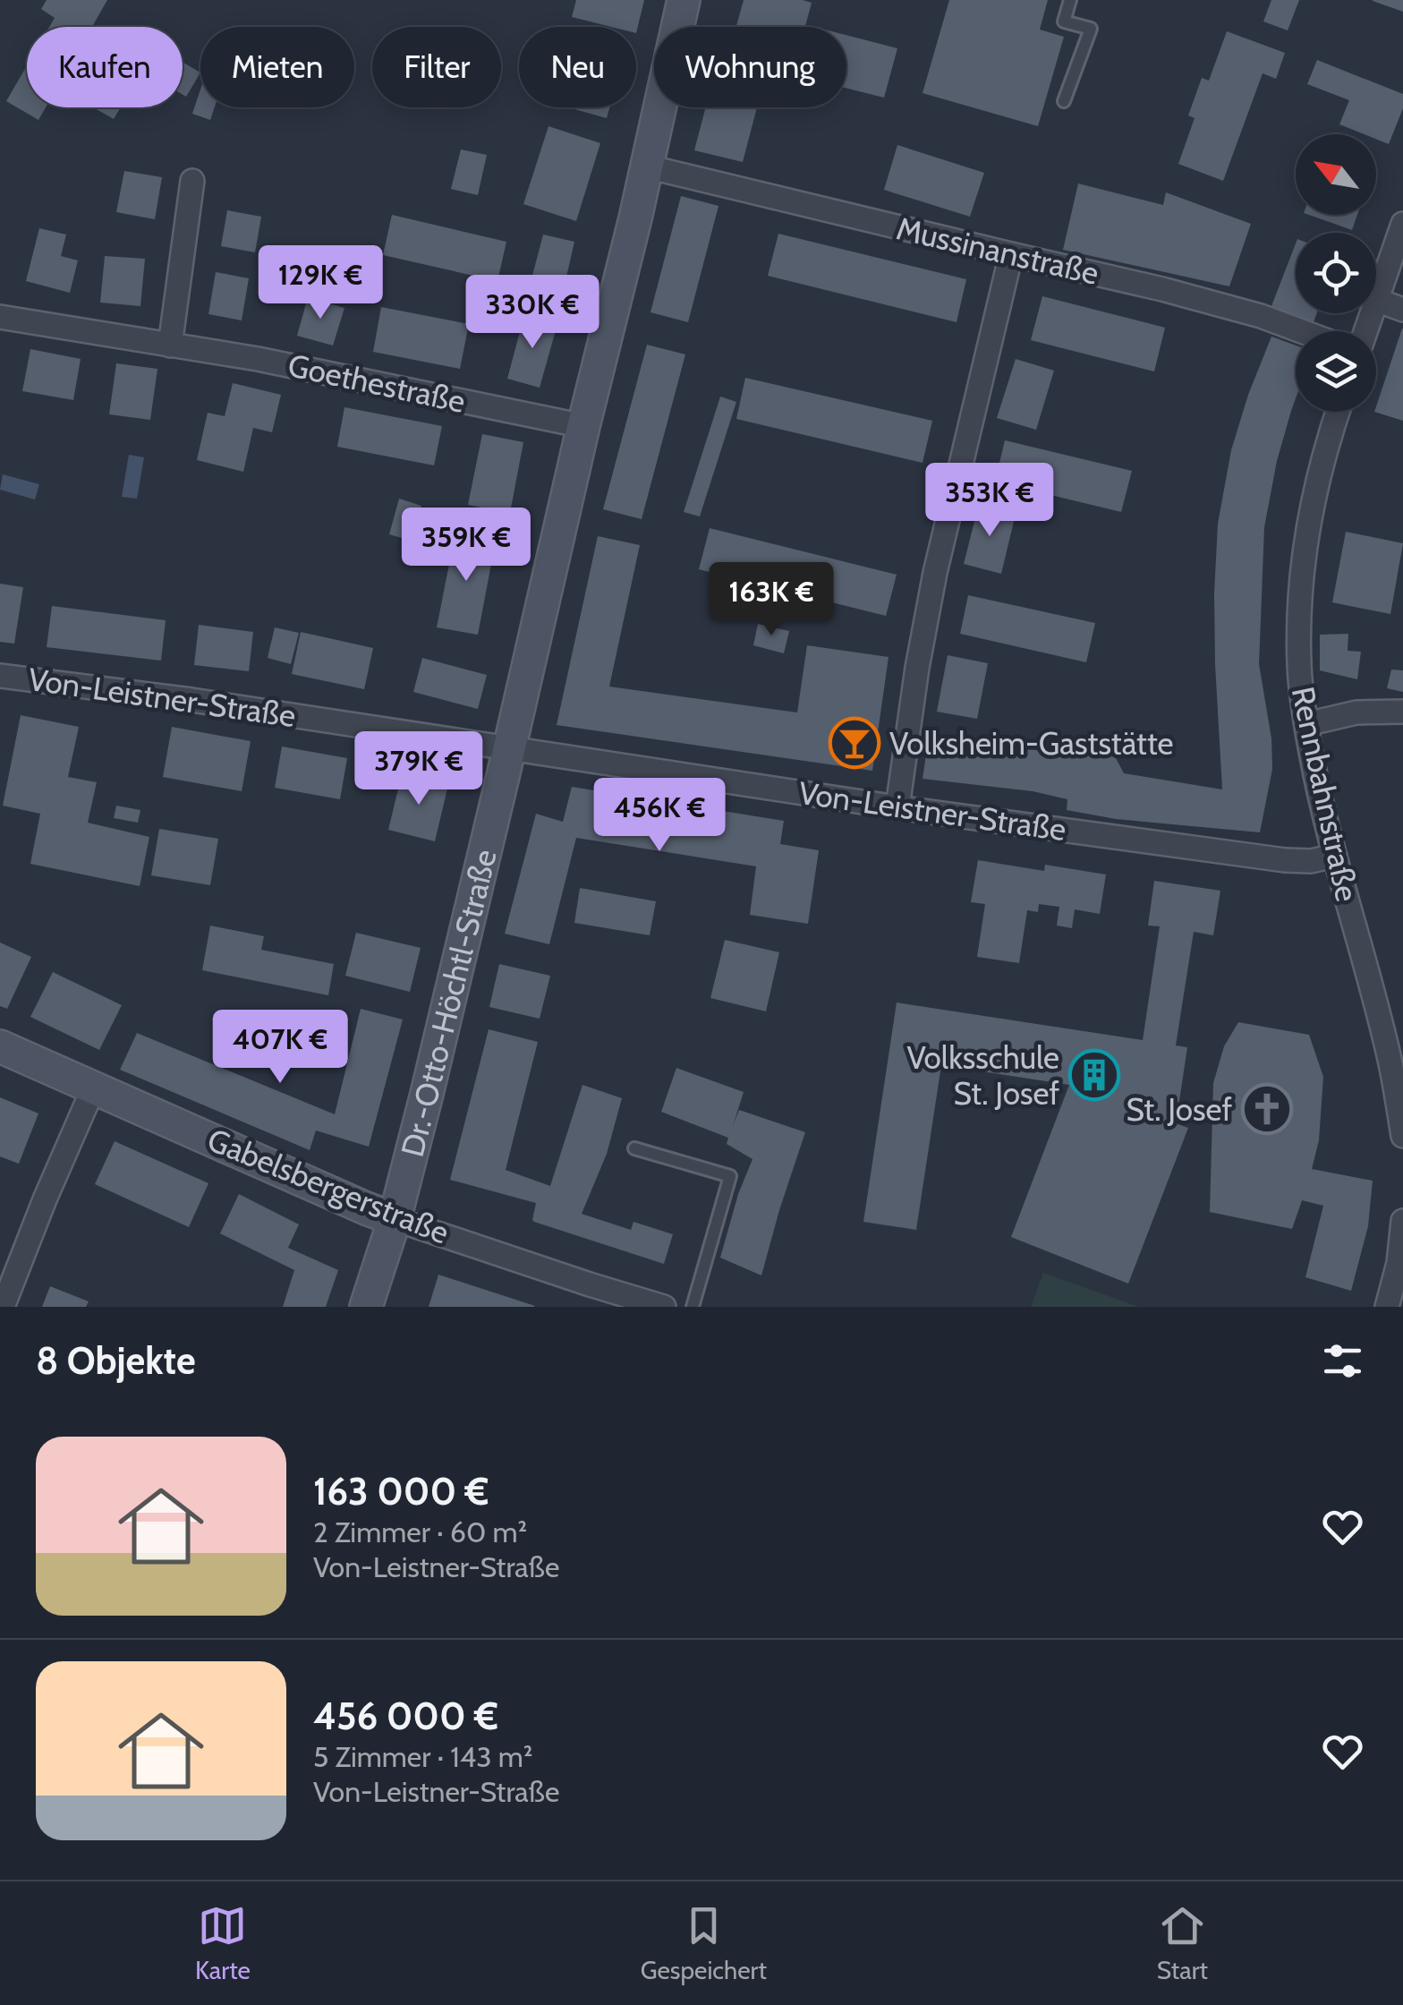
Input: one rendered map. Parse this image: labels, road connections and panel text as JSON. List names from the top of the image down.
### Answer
{
  "streets": {
    "street": [
      "Mussinanstraße",
      "Goethestraße",
      "Von-Leistner-Straße",
      "Rennbahnstraße",
      "Dr.-Otto-Höchtl-Straße",
      "Gabelsbergerstraße"
    ]
  },
  "crossings": [
    ["Mussinanstraße", "Dr.-Otto-Höchtl-Straße"],
    ["Goethestraße", "Dr.-Otto-Höchtl-Straße"],
    ["Von-Leistner-Straße", "Rennbahnstraße"],
    ["Von-Leistner-Straße", "Dr.-Otto-Höchtl-Straße"],
    ["Dr.-Otto-Höchtl-Straße", "Gabelsbergerstraße"]
  ],
  "places": {
    "bar": ["Volksheim-Gaststätte"],
    "building": ["Volksschule St. Josef"],
    "church": ["St. Josef"]
  },
  "north": "top left",
  "page": {
    "chip": [
      "Kaufen",
      "Mieten",
      "Filter",
      "Neu",
      "Wohnung"
    ],
    "price": [
      "129K €",
      "330K €",
      "353K €",
      "359K €",
      "163K €",
      "379K €",
      "456K €",
      "407K €"
    ],
    "heading": "8 Objekte",
    "list": [
      {
        "name": "163 000 €",
        "note": "2 Zimmer · 60 m² · Von-Leistner-Straße"
      },
      {
        "name": "456 000 €",
        "note": "5 Zimmer · 143 m² · Von-Leistner-Straße"
      }
    ],
    "tabs": ["Karte", "Gespeichert", "Start"]
  }
}
